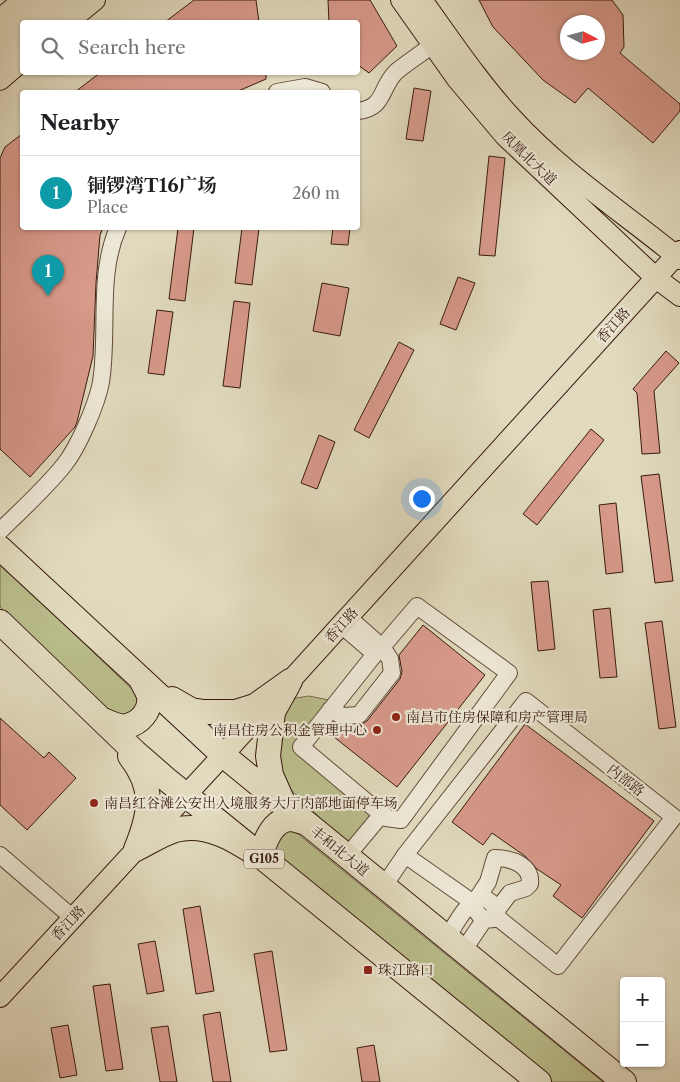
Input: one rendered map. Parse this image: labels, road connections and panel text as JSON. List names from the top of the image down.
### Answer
{
  "streets": {
    "highway": ["丰和北大道", "G105"],
    "main road": ["凤凰北大道", "香江路"],
    "street": ["内部路"]
  },
  "crossings": [
    ["凤凰北大道", "香江路"],
    ["香江路", "丰和北大道"],
    ["香江路", "G105"],
    ["内部路", "丰和北大道"]
  ],
  "places": {
    "other": ["南昌市住房保障和房产管理局", "南昌住房公积金管理中心", "南昌红谷滩公安出入境服务大厅内部地面停车场"],
    "transit": ["珠江路口"]
  },
  "north": "right",
  "page": {
    "search": "Search here",
    "heading": "Nearby",
    "list": [
      {
        "mark": "1",
        "name": "铜锣湾T16广场",
        "note": "Place",
        "value": "260 m"
      }
    ],
    "pins": "1",
    "map_buttons": ["+", "−"]
  }
}
